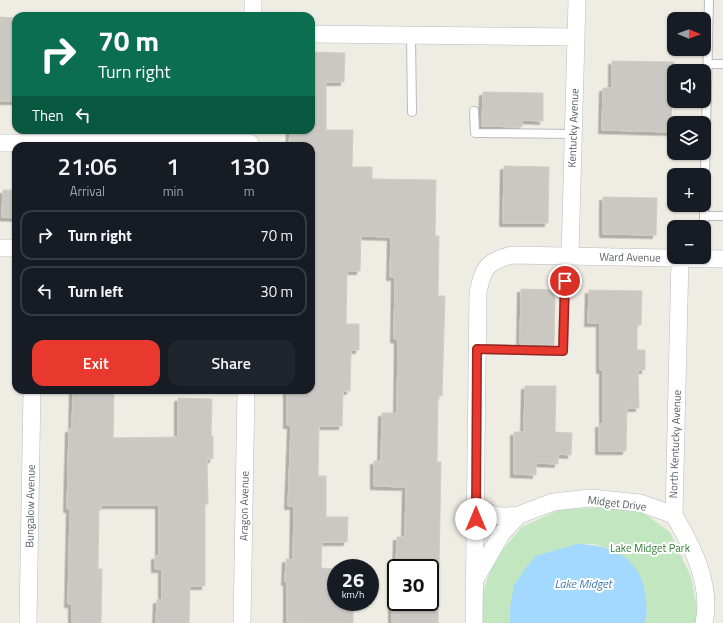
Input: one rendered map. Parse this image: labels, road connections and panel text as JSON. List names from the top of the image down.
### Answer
{
  "streets": {
    "street": [
      "Kentucky Avenue",
      "Ward Avenue",
      "North Kentucky Avenue",
      "Midget Drive",
      "Bungalow Avenue",
      "Aragon Avenue"
    ]
  },
  "crossings": [
    ["Kentucky Avenue", "Ward Avenue"],
    ["North Kentucky Avenue", "Midget Drive"]
  ],
  "water": ["Lake Midget"],
  "parks": ["Lake Midget Park"],
  "north": "right",
  "page": {
    "map_buttons": ["+", "−"],
    "turn": ["70 m", "Turn right"],
    "then": "Then",
    "eta": [
      "21:06",
      "Arrival",
      "1",
      "min",
      "130",
      "m"
    ],
    "list": [
      {
        "name": "Turn right",
        "value": "70 m"
      },
      {
        "name": "Turn left",
        "value": "30 m"
      }
    ],
    "buttons": ["Exit", "Share"],
    "speed": "26 km/h",
    "limit": "30"
  }
}
